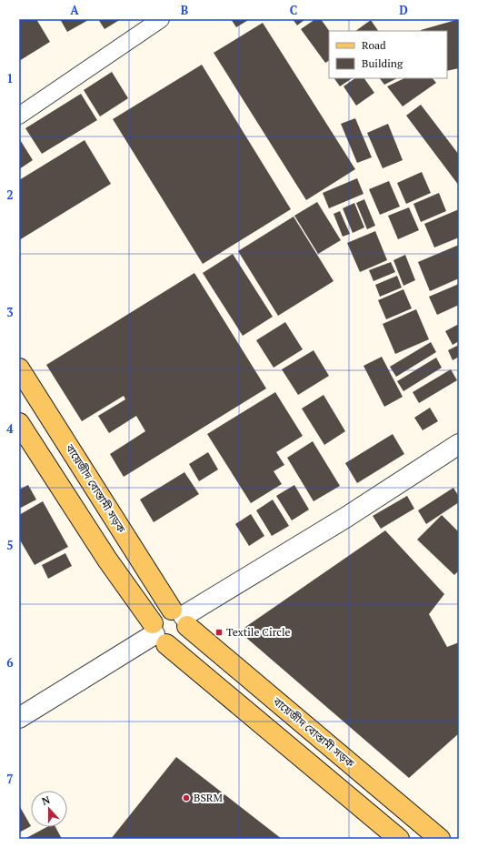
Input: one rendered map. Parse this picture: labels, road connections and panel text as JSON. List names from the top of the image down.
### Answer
{
  "streets": {
    "main road": ["বায়েজীদ বোস্তামী সড়ক"]
  },
  "places": {
    "transit": ["Textile Circle"],
    "other": ["BSRM"]
  },
  "legend": ["Road", "Building"],
  "north": "top",
  "grid": {
    "columns": [
      "A",
      "B",
      "C",
      "D"
    ],
    "rows": [
      "1",
      "2",
      "3",
      "4",
      "5",
      "6",
      "7"
    ]
  }
}
